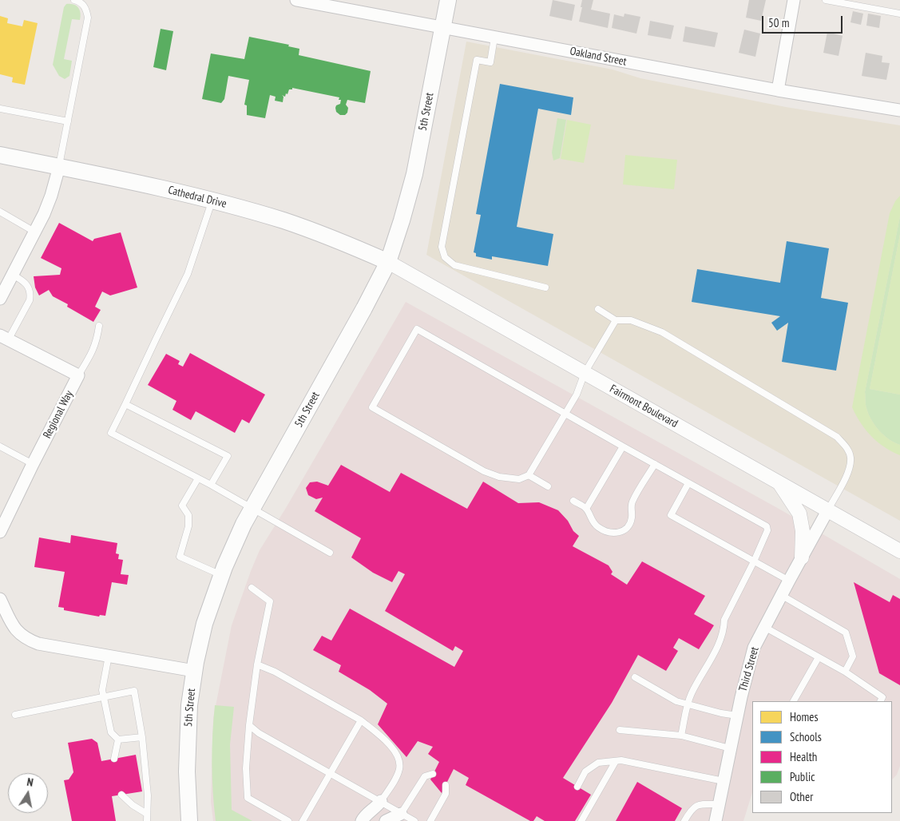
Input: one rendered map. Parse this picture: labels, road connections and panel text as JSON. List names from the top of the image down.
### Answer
{
  "streets": {
    "main road": ["5th Street", "Cathedral Drive"],
    "street": [
      "Oakland Street",
      "Fairmont Boulevard",
      "Regional Way",
      "Third Street"
    ]
  },
  "crossings": [
    ["Oakland Street", "5th Street"],
    ["5th Street", "Cathedral Drive"],
    ["5th Street", "Fairmont Boulevard"],
    ["Cathedral Drive", "Fairmont Boulevard"],
    ["Fairmont Boulevard", "Third Street"]
  ],
  "legend": [
    "Homes",
    "Schools",
    "Health",
    "Public",
    "Other"
  ],
  "scale_bar": "50 m",
  "north": "top"
}
